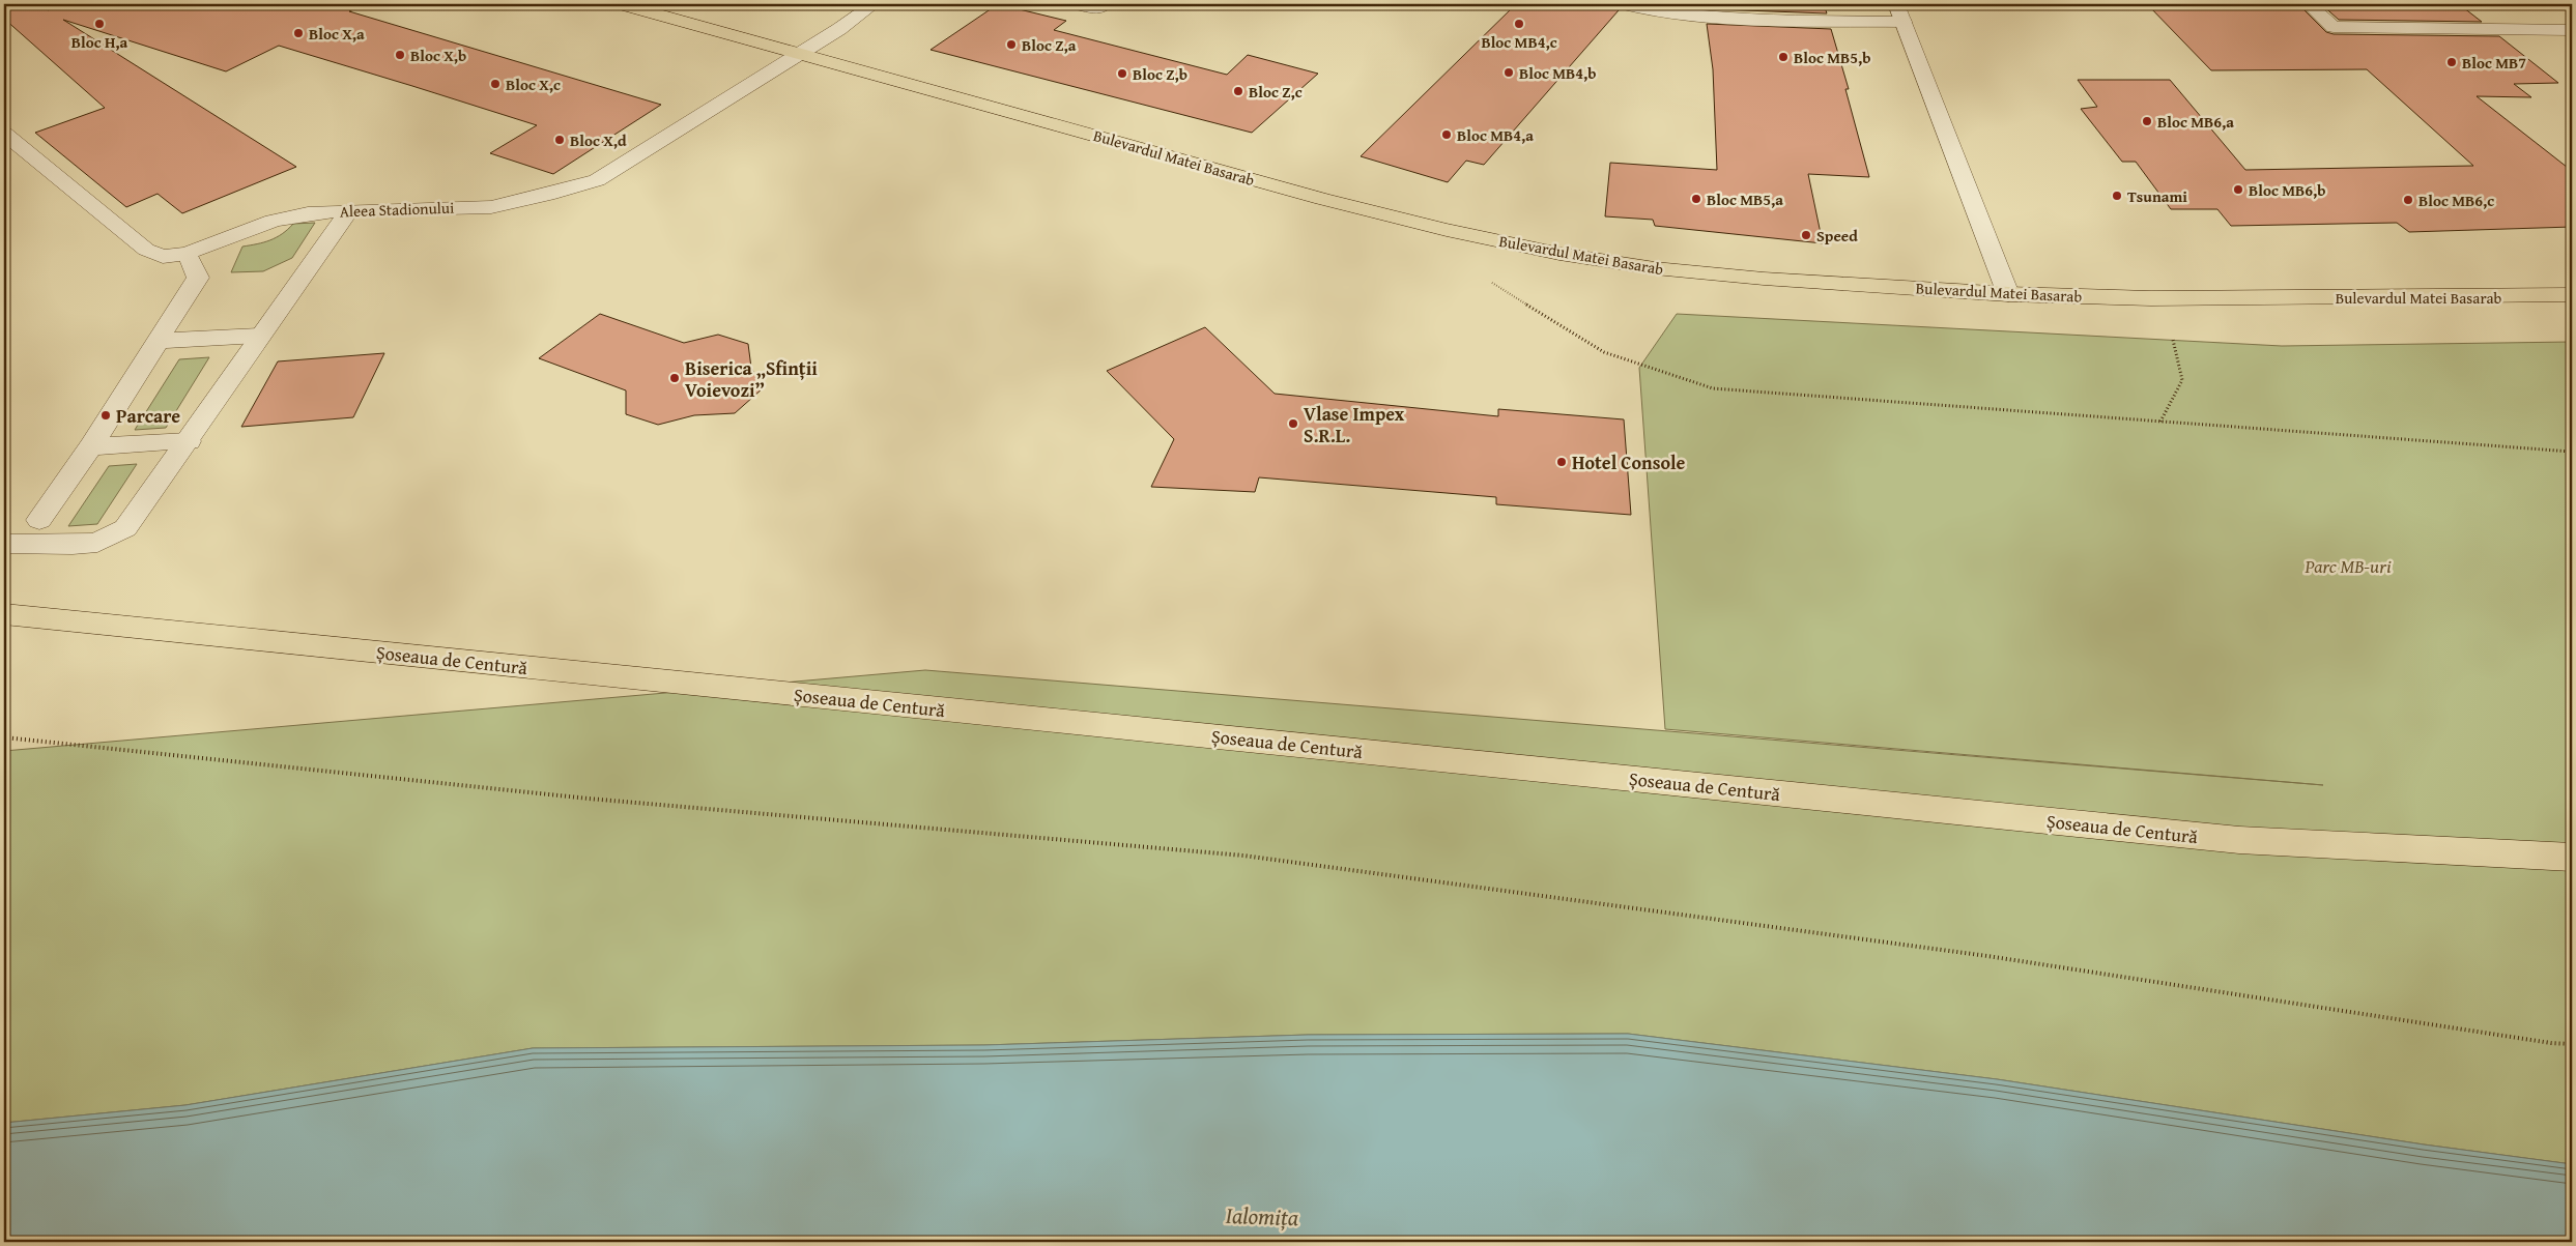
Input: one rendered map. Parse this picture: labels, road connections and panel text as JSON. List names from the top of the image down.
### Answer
{
  "streets": {
    "main road": ["Bulevardul Matei Basarab", "Șoseaua de Centură"],
    "street": ["Aleea Stadionului"]
  },
  "crossings": [
    ["Bulevardul Matei Basarab", "Aleea Stadionului"]
  ],
  "water": ["Ialomița"],
  "parks": ["Parc MB-uri"],
  "places": [
    "Bloc H,a",
    "Bloc MB4,c",
    "Bloc X,a",
    "Bloc Z,a",
    "Bloc X,b",
    "Bloc MB5,b",
    "Bloc MB7",
    "Bloc MB4,b",
    "Bloc Z,b",
    "Bloc X,c",
    "Bloc Z,c",
    "Bloc MB6,a",
    "Bloc MB4,a",
    "Bloc X,d",
    "Bloc MB6,b",
    "Tsunami",
    "Bloc MB5,a",
    "Bloc MB6,c",
    "Speed",
    "Biserica „Sfinții Voievozi”",
    "Parcare",
    "Vlase Impex S.R.L.",
    "Hotel Console"
  ]
}
